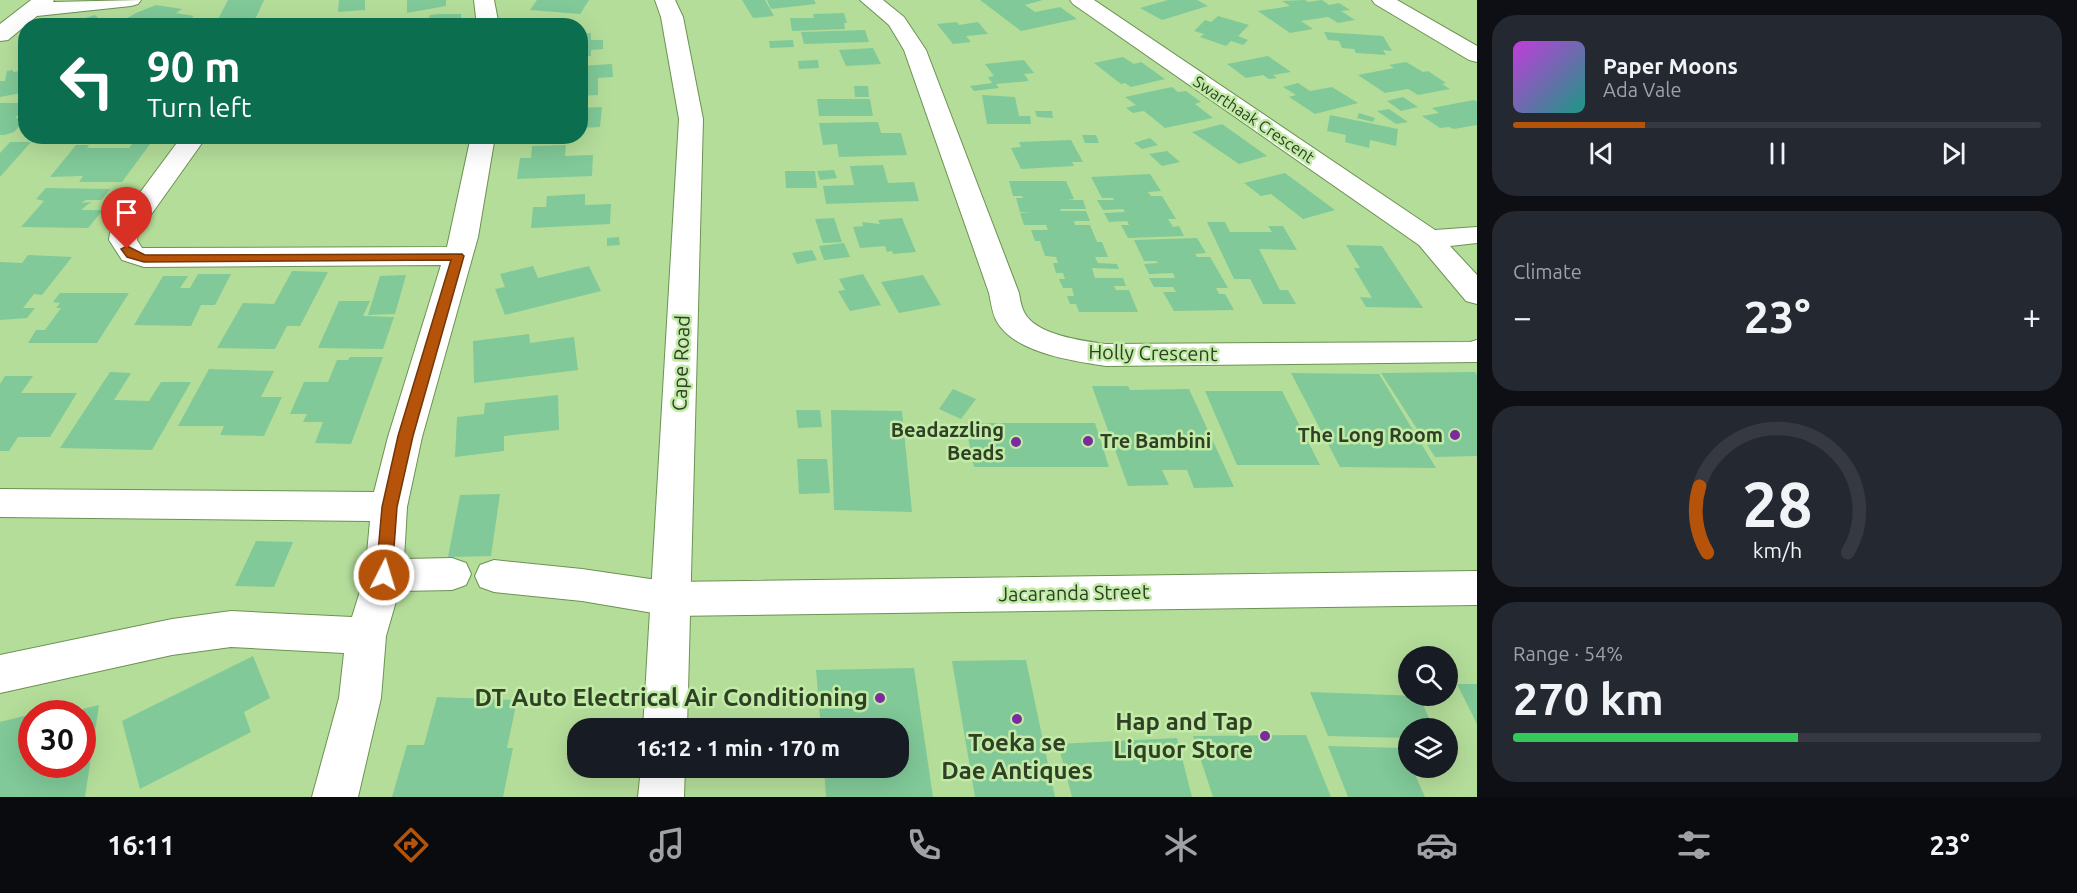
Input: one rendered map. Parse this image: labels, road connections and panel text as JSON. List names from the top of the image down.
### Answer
{
  "streets": {
    "street": [
      "Swarthaak Crescent",
      "Holly Crescent",
      "Cape Road",
      "Jacaranda Street"
    ]
  },
  "crossings": [
    ["Cape Road", "Jacaranda Street"]
  ],
  "places": [
    "The Long Room",
    "Tre Bambini",
    "Beadazzling Beads",
    "DT Auto Electrical Air Conditioning",
    "Toeka se Dae Antiques",
    "Hap and Tap Liquor Store"
  ],
  "page": {
    "turn": ["90 m", "Turn left"],
    "song": ["Paper Moons", "Ada Vale"],
    "tile": [
      "Climate",
      ["Range · 54%", "270 km"]
    ],
    "heat": ["−", "23°", "+"],
    "limit": "30",
    "trip": "16:12 · 1 min · 170 m",
    "tabs": ["16:11", "23°"],
    "gauge": ["28", "km/h"]
  }
}
